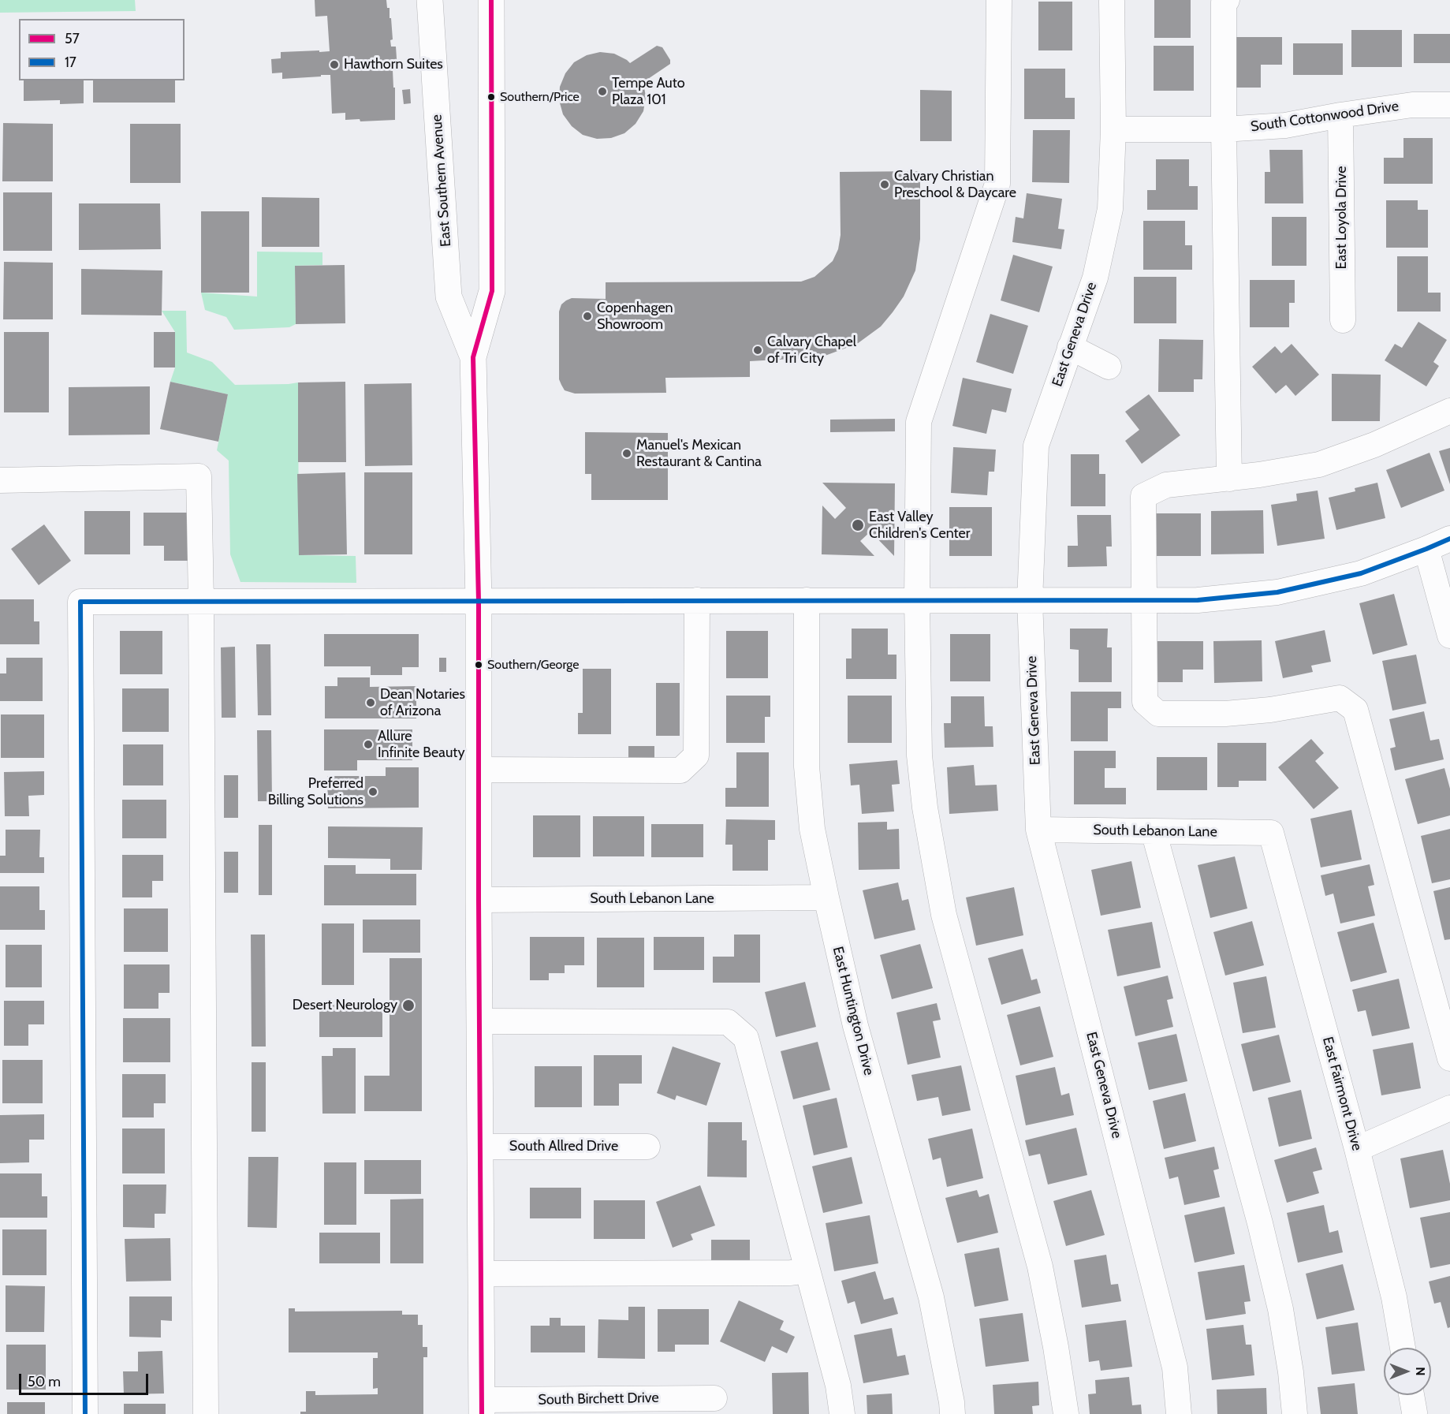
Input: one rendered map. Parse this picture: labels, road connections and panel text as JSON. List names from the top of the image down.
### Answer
{
  "streets": {
    "main road": ["East Southern Avenue"],
    "street": [
      "South Cottonwood Drive",
      "East Loyola Drive",
      "East Geneva Drive",
      "South Lebanon Lane",
      "East Huntington Drive",
      "East Fairmont Drive",
      "South Allred Drive",
      "South Birchett Drive"
    ]
  },
  "crossings": [
    ["South Cottonwood Drive", "East Loyola Drive"],
    ["South Cottonwood Drive", "East Geneva Drive"],
    ["East Southern Avenue", "South Lebanon Lane"],
    ["East Southern Avenue", "South Allred Drive"],
    ["East Southern Avenue", "South Birchett Drive"],
    ["East Geneva Drive", "South Lebanon Lane"],
    ["South Lebanon Lane", "East Huntington Drive"],
    ["South Lebanon Lane", "East Fairmont Drive"]
  ],
  "places": [
    "Hawthorn Suites",
    "Tempe Auto Plaza 101",
    "Southern/Price",
    "Calvary Christian Preschool & Daycare",
    "Copenhagen Showroom",
    "Calvary Chapel of Tri City",
    "Manuel's Mexican Restaurant & Cantina",
    "East Valley Children's Center",
    "Southern/George",
    "Dean Notaries of Arizona",
    "Allure Infinite Beauty",
    "Preferred Billing Solutions",
    "Desert Neurology"
  ],
  "lines": ["transit line 57", "transit line 17"],
  "legend": ["57", "17"],
  "scale_bar": "50 m",
  "north": "right"
}
